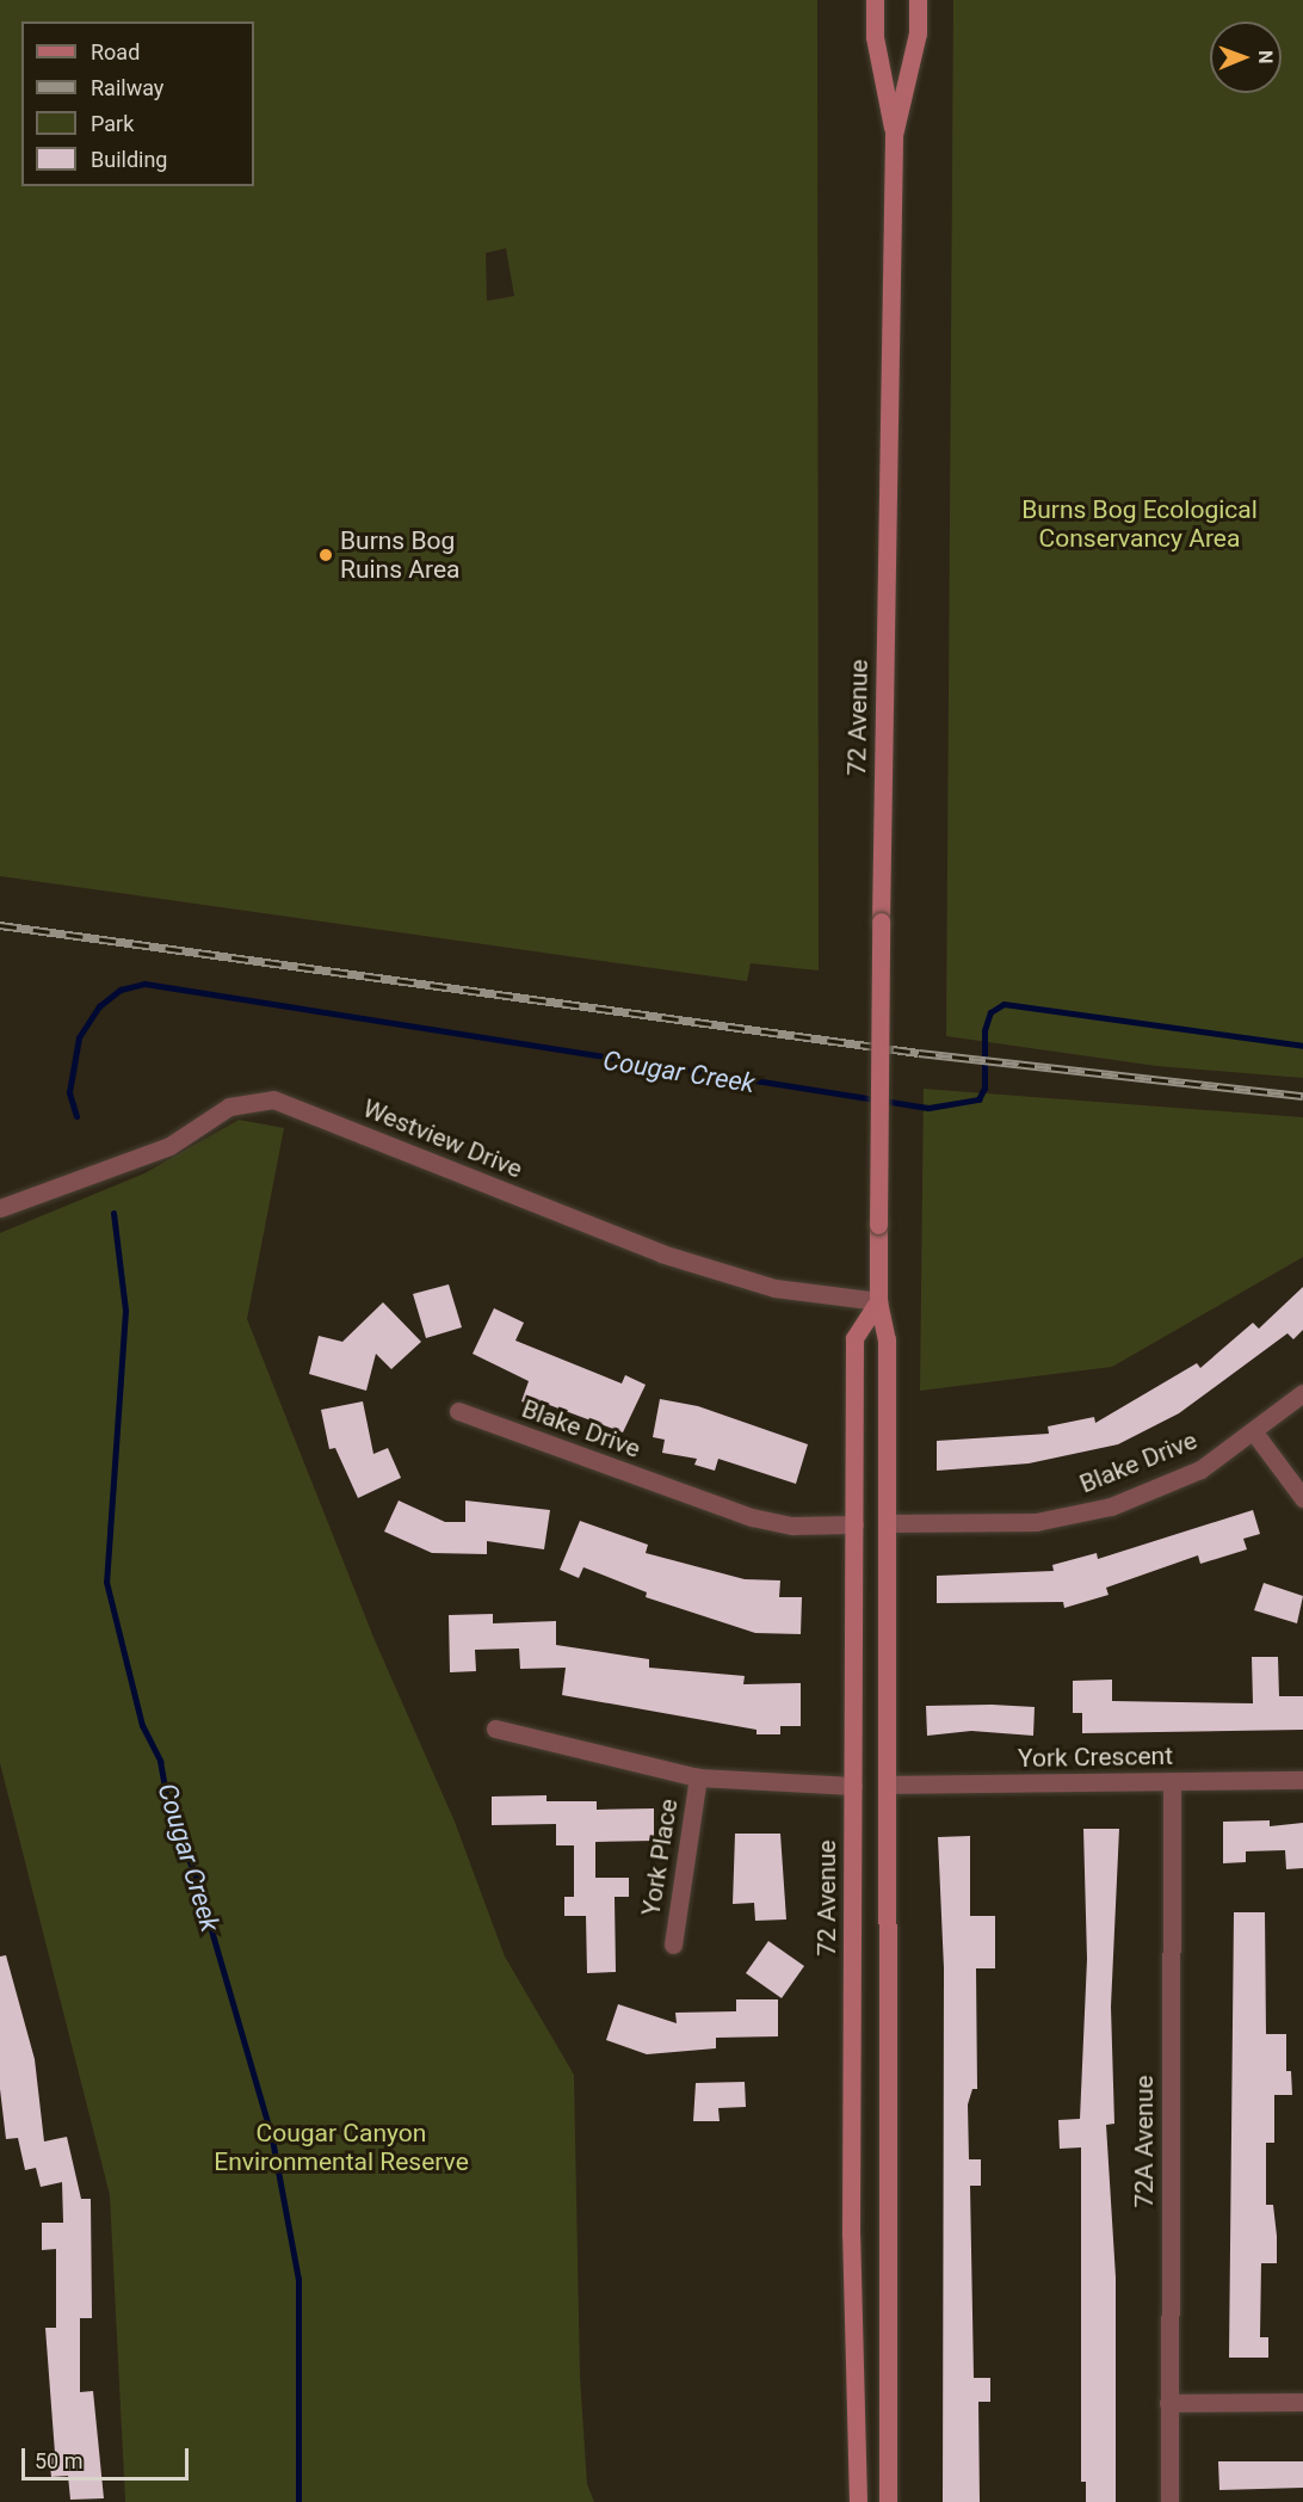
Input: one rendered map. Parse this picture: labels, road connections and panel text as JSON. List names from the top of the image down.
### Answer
{
  "streets": {
    "main road": ["72 Avenue"],
    "street": [
      "Westview Drive",
      "Blake Drive",
      "York Crescent",
      "York Place",
      "72A Avenue"
    ]
  },
  "crossings": [
    ["72 Avenue", "Westview Drive"],
    ["72 Avenue", "Blake Drive"],
    ["72 Avenue", "York Crescent"],
    ["York Crescent", "72A Avenue"]
  ],
  "water": ["Cougar Creek"],
  "parks": ["Burns Bog Ecological Conservancy Area", "Cougar Canyon Environmental Reserve"],
  "places": ["Burns Bog Ruins Area"],
  "legend": [
    "Road",
    "Railway",
    "Park",
    "Building"
  ],
  "scale_bar": "50 m",
  "north": "right"
}
